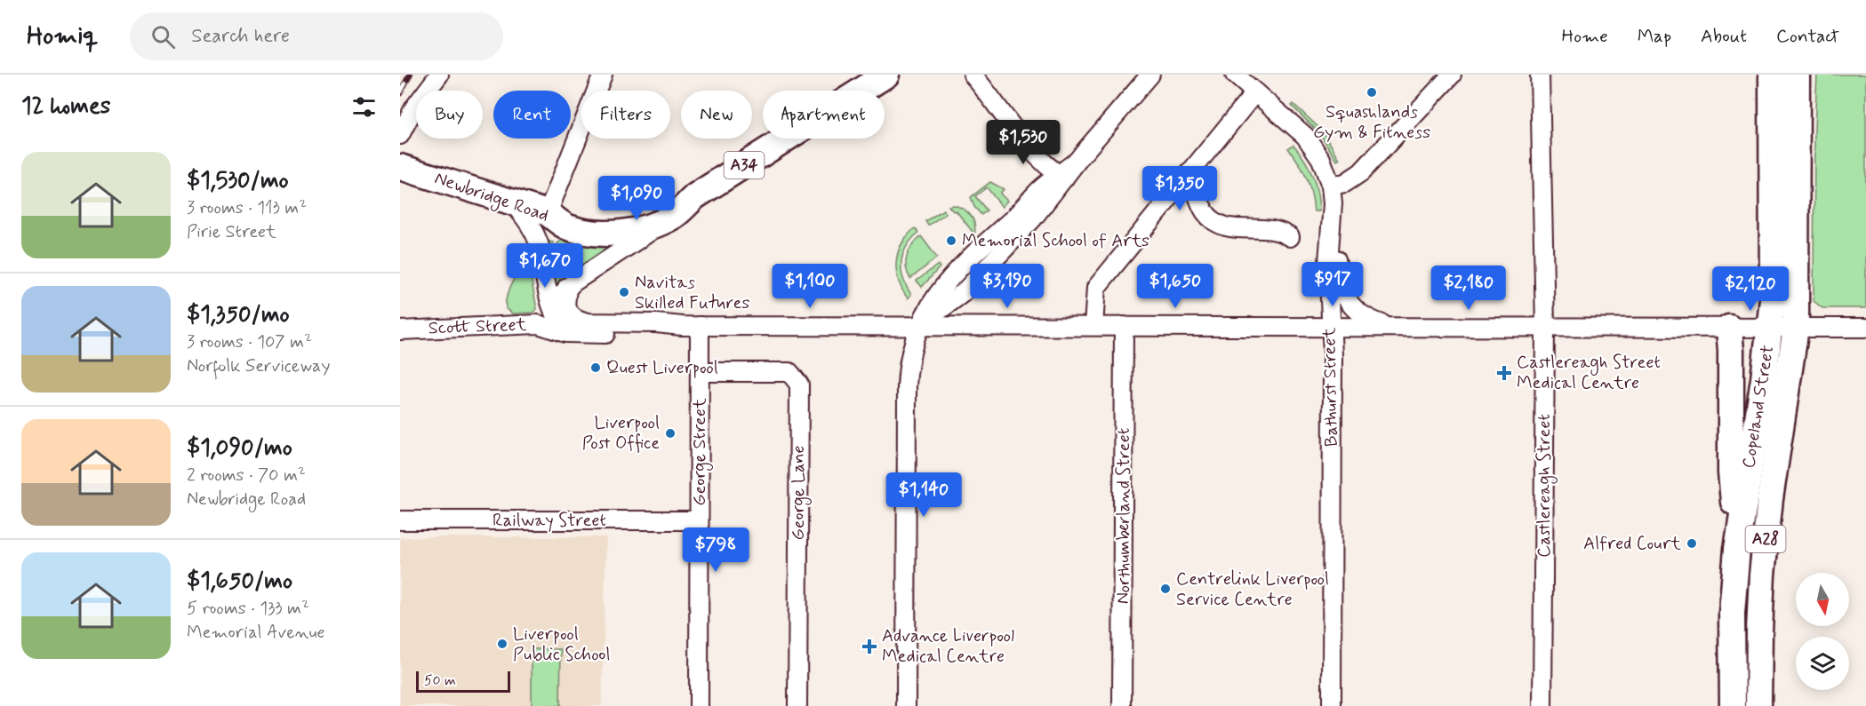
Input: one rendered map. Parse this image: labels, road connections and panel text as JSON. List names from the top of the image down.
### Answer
{
  "streets": {
    "highway": [
      "A34",
      "Newbridge Road",
      "Copeland Street",
      "A28"
    ],
    "street": [
      "Scott Street",
      "Bathurst Street",
      "George Street",
      "Castlereagh Street",
      "George Lane",
      "Northumberland Street",
      "Railway Street"
    ]
  },
  "crossings": [
    ["A34", "Newbridge Road"],
    ["Scott Street", "Bathurst Street"],
    ["Scott Street", "Copeland Street"],
    ["Scott Street", "George Street"],
    ["Scott Street", "Castlereagh Street"],
    ["Scott Street", "Northumberland Street"],
    ["George Street", "George Lane"],
    ["George Street", "Railway Street"]
  ],
  "places": {
    "other": [
      "Squashlands Gym & Fitness",
      "Memorial School of Arts",
      "Navitas Skilled Futures",
      "Quest Liverpool",
      "Liverpool Post Office",
      "Alfred Court",
      "Centrelink Liverpool Service Centre",
      "Liverpool Public School"
    ],
    "health": ["Castlereagh Street Medical Centre", "Advance Liverpool Medical Centre"]
  },
  "scale_bar": "50 m",
  "north": "bottom",
  "page": {
    "header": "Homiq",
    "search": "Search here",
    "nav": [
      "Home",
      "Map",
      "About",
      "Contact"
    ],
    "heading": "12 homes",
    "chip": [
      "Buy",
      "Rent",
      "Filters",
      "New",
      "Apartment"
    ],
    "price": [
      "$1,530",
      "$1,350",
      "$1,090",
      "$1,670",
      "$917",
      "$1,100",
      "$3,190",
      "$1,650",
      "$2,180",
      "$2,120",
      "$1,140",
      "$798"
    ],
    "list": [
      {
        "name": "$1,530/mo",
        "note": "3 rooms · 113 m² · Pirie Street"
      },
      {
        "name": "$1,350/mo",
        "note": "3 rooms · 107 m² · Norfolk Serviceway"
      },
      {
        "name": "$1,090/mo",
        "note": "2 rooms · 70 m² · Newbridge Road"
      },
      {
        "name": "$1,650/mo",
        "note": "5 rooms · 133 m² · Memorial Avenue"
      }
    ],
    "scale": "50 m"
  }
}
